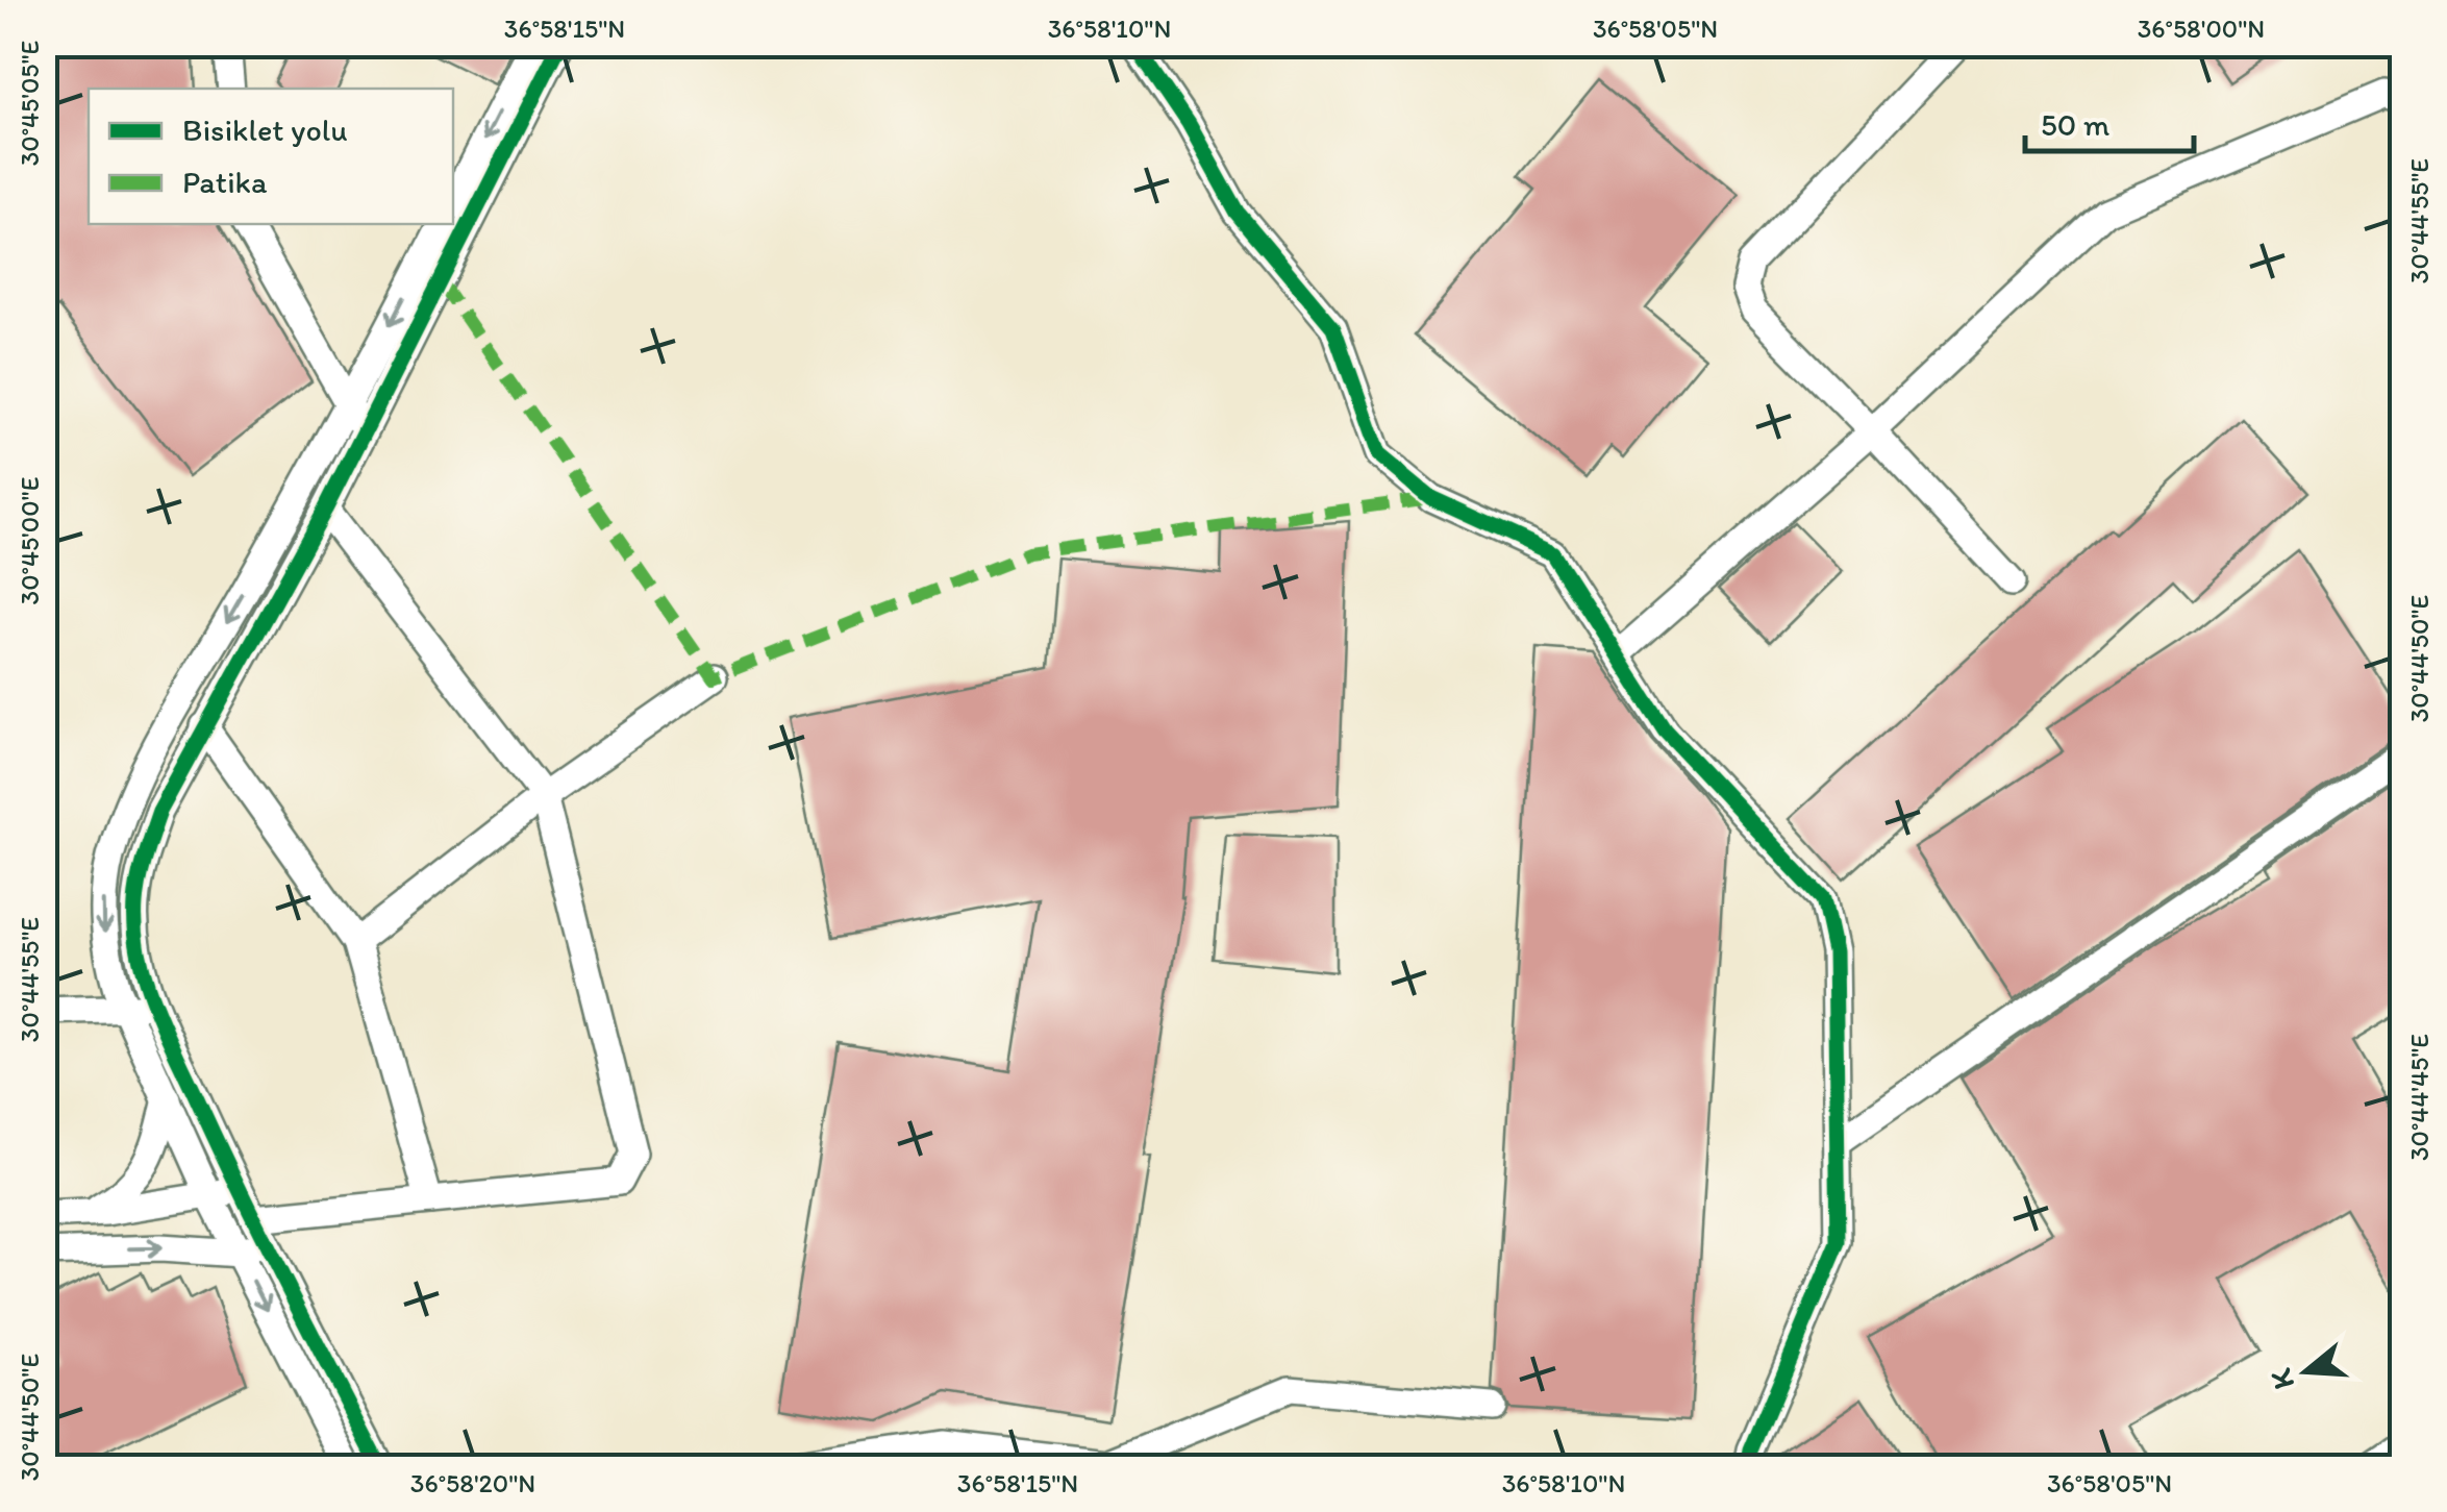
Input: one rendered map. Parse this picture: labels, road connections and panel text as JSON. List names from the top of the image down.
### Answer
{
  "legend": ["Bisiklet yolu", "Patika"],
  "scale_bar": "50 m",
  "north": "left",
  "coordinates": [
    "36°58'15\"N",
    "36°58'10\"N",
    "36°58'05\"N",
    "36°58'00\"N",
    "30°45'05\"E",
    "30°44'55\"E",
    "30°45'00\"E",
    "30°44'50\"E",
    "30°44'45\"E",
    "36°58'20\"N"
  ]
}
